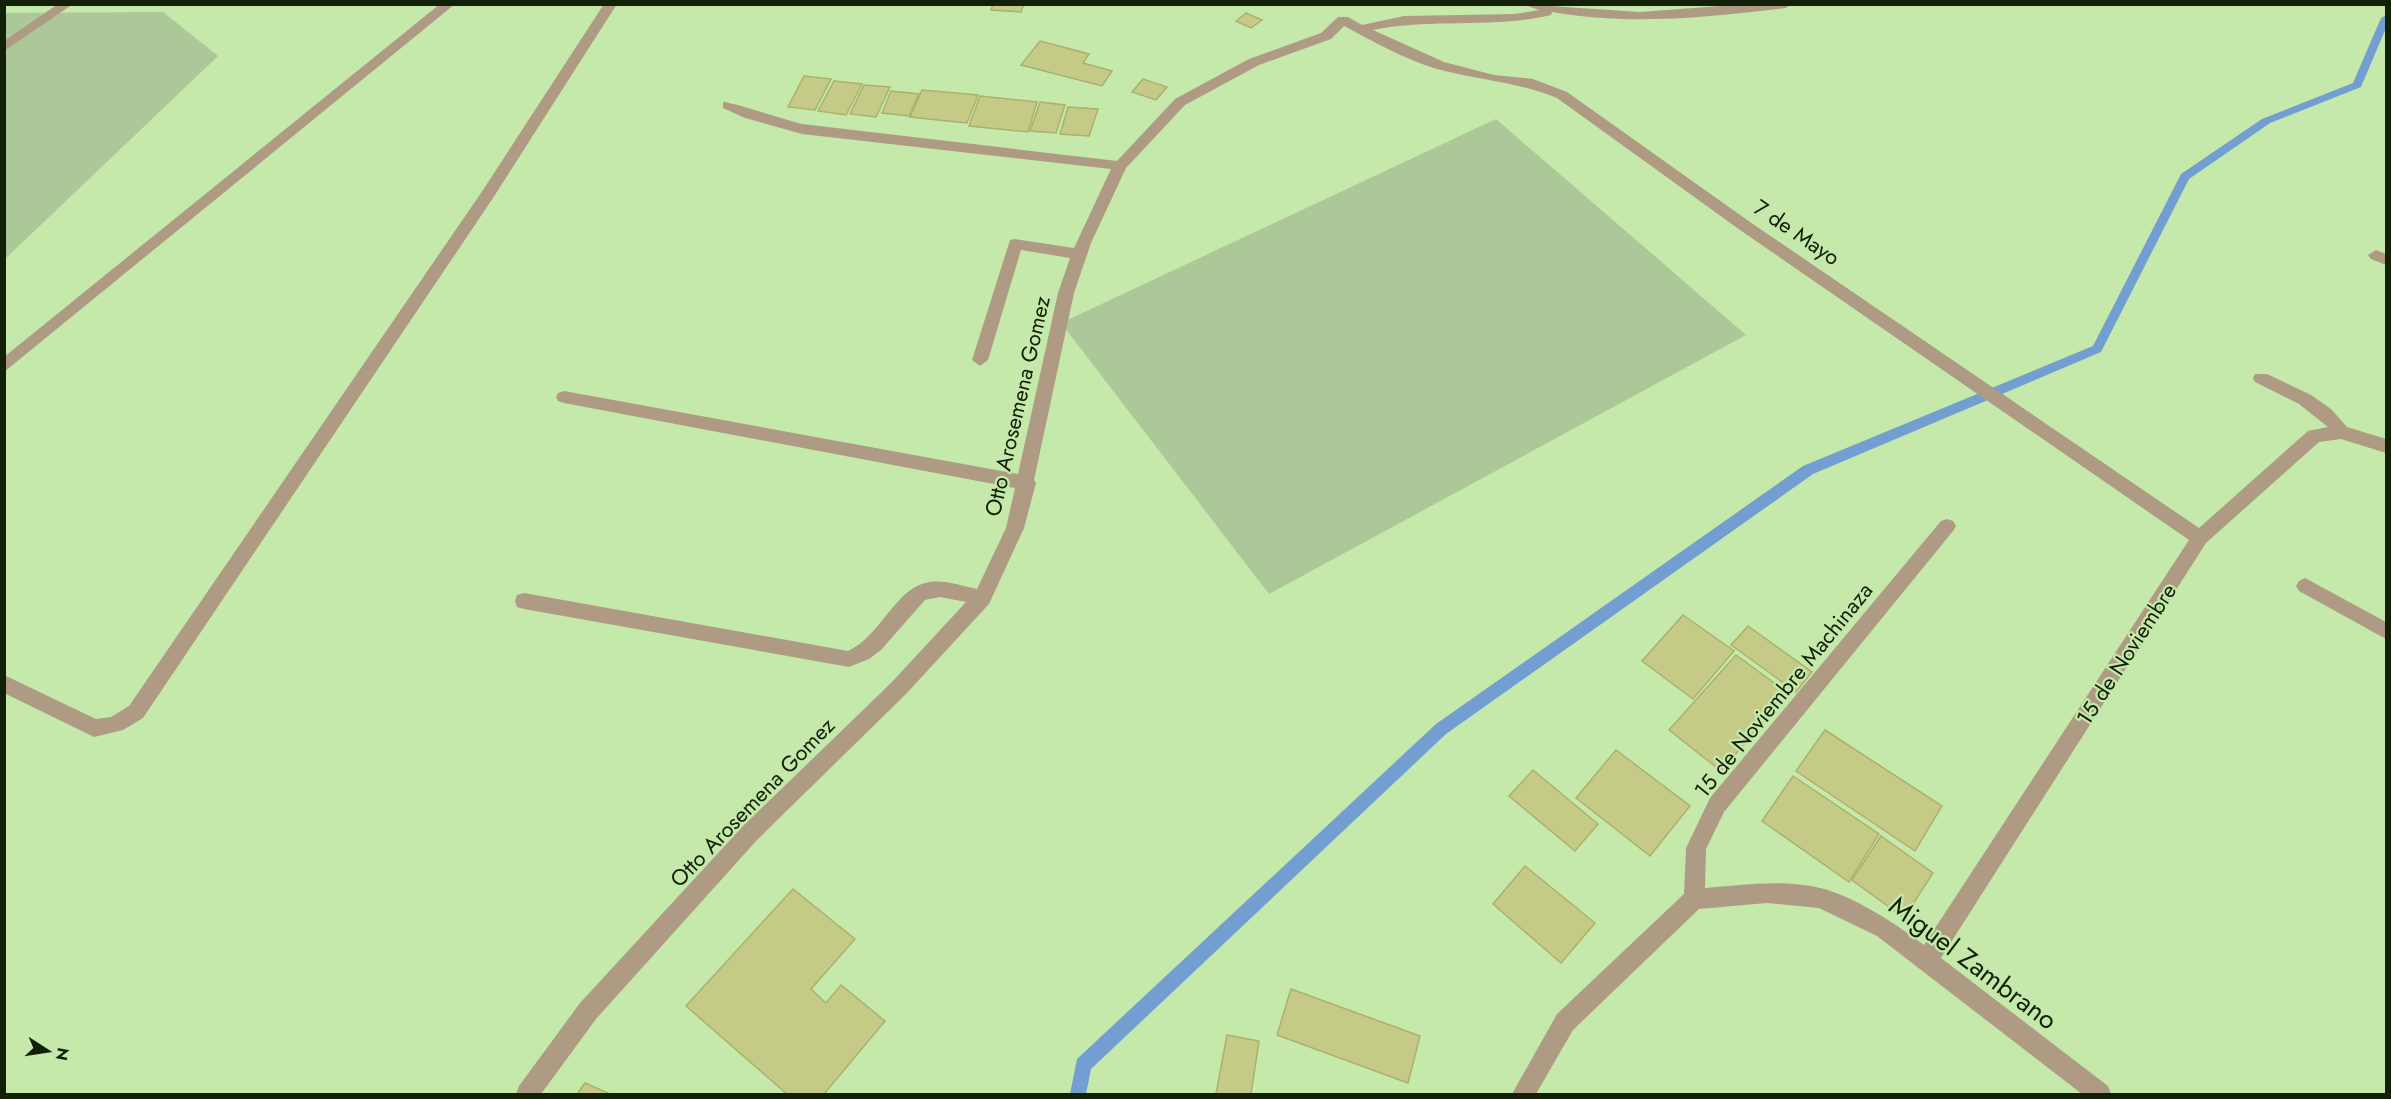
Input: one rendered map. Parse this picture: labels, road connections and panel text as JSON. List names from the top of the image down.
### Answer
{
  "streets": {
    "street": [
      "7 de Mayo",
      "Otto Arosemena Gomez",
      "15 de Noviembre",
      "15 de Noviembre Machinaza",
      "Miguel Zambrano"
    ]
  },
  "crossings": [
    ["7 de Mayo", "Otto Arosemena Gomez"],
    ["7 de Mayo", "15 de Noviembre"],
    ["15 de Noviembre", "Miguel Zambrano"],
    ["15 de Noviembre Machinaza", "Miguel Zambrano"]
  ],
  "north": "right"
}
